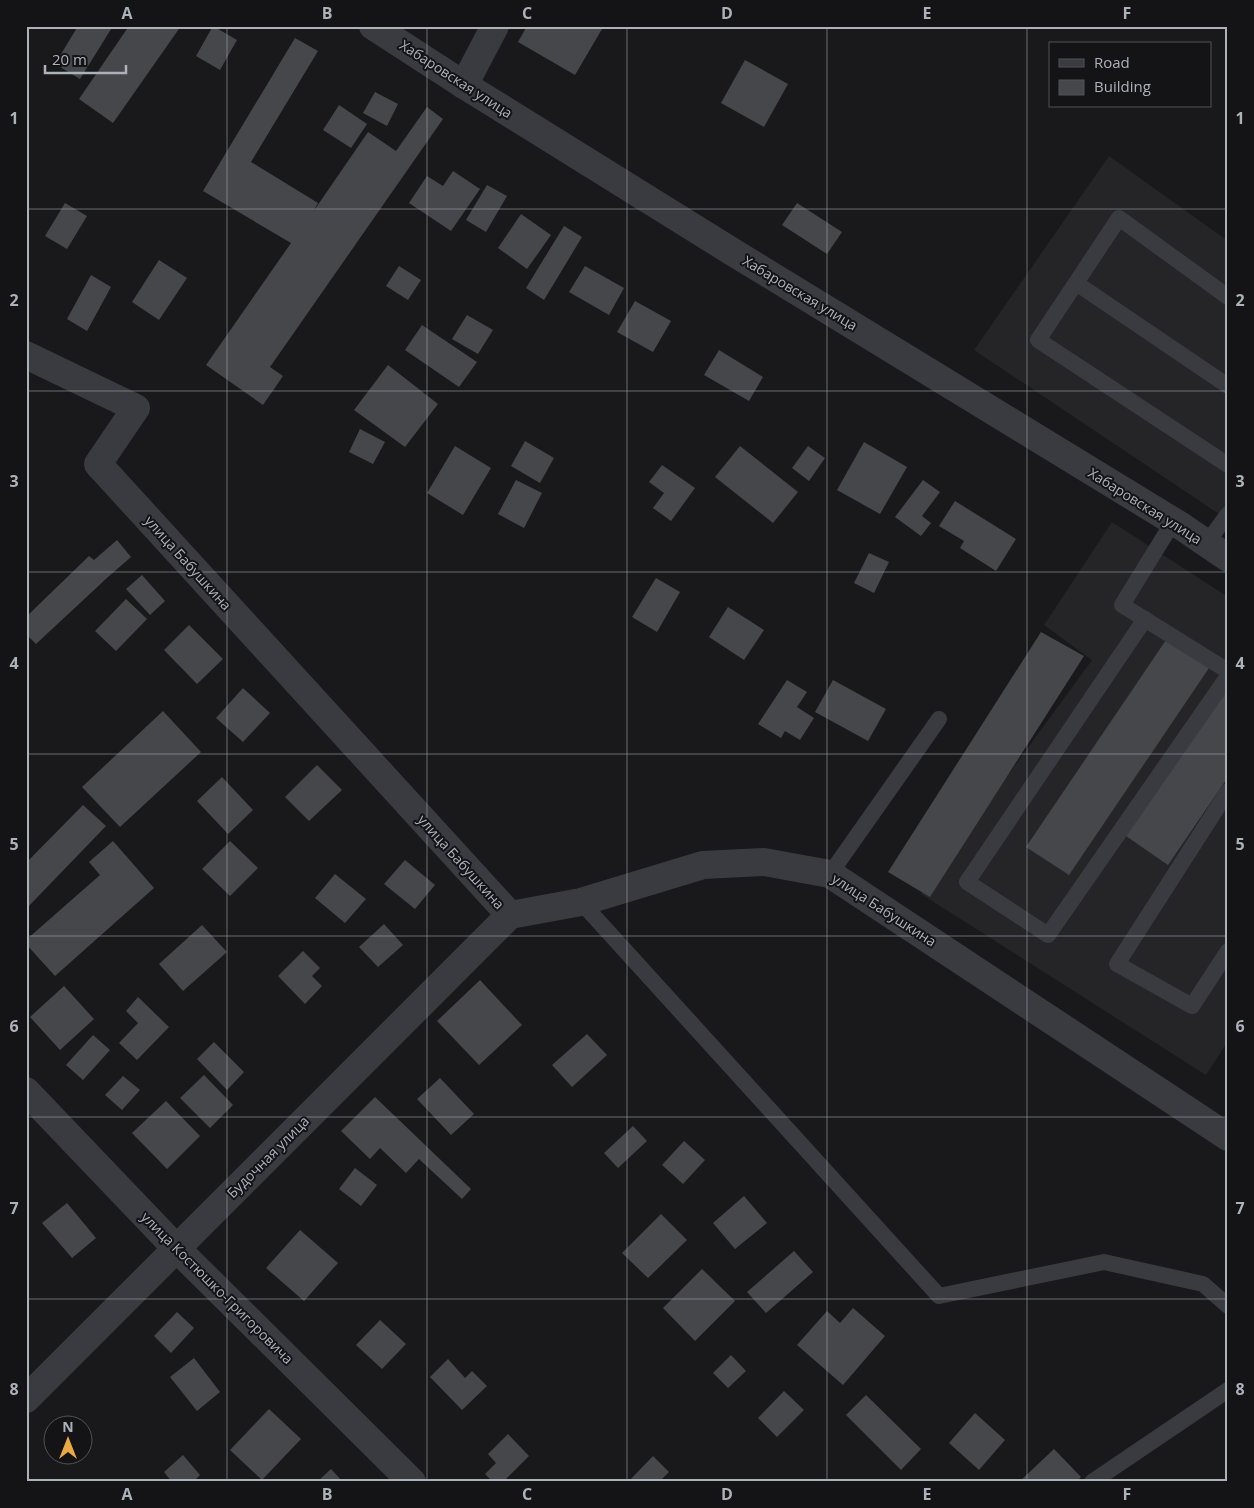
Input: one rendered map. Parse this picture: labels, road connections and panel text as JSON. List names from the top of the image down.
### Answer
{
  "streets": {
    "street": [
      "Хабаровская улица",
      "улица Бабушкина",
      "Будочная улица",
      "улица Костюшко-Григоровича"
    ]
  },
  "crossings": [
    ["улица Бабушкина", "Будочная улица"],
    ["Будочная улица", "улица Костюшко-Григоровича"]
  ],
  "legend": ["Road", "Building"],
  "scale_bar": "20 m",
  "north": "top",
  "grid": {
    "columns": [
      "A",
      "B",
      "C",
      "D",
      "E",
      "F"
    ],
    "rows": [
      "1",
      "2",
      "3",
      "4",
      "5",
      "6",
      "7",
      "8"
    ]
  }
}
